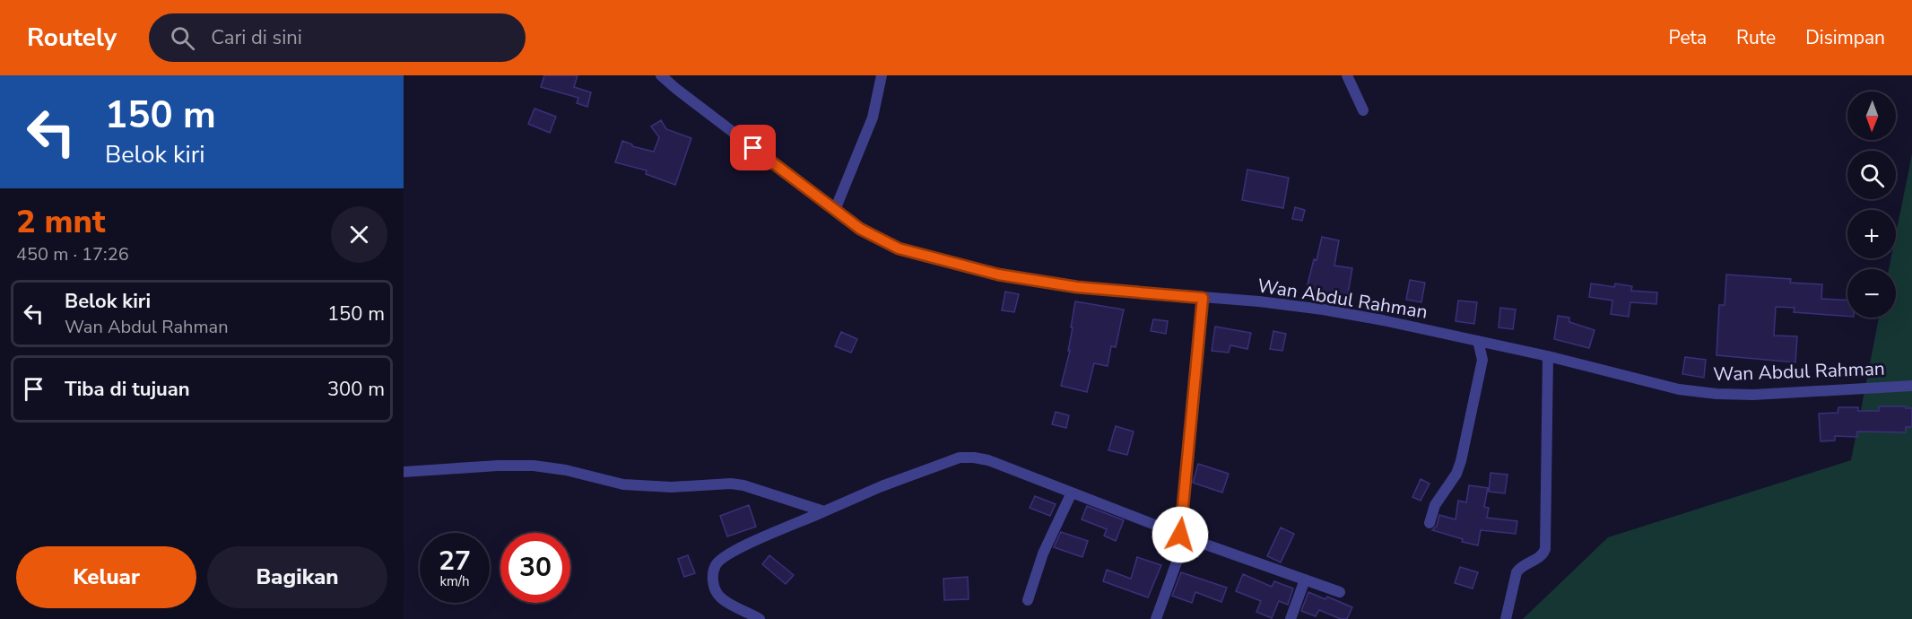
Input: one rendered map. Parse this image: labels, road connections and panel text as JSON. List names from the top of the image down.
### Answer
{
  "streets": {
    "street": ["Wan Abdul Rahman"]
  },
  "north": "bottom",
  "page": {
    "header": "Routely",
    "search": "Cari di sini",
    "nav": ["Peta", "Rute", "Disimpan"],
    "turn": ["150 m", "Belok kiri"],
    "map_buttons": ["+", "−"],
    "heading": ["2 mnt", "450 m · 17:26"],
    "list": [
      {
        "name": "Belok kiri",
        "note": "Wan Abdul Rahman",
        "value": "150 m"
      },
      {
        "name": "Tiba di tujuan",
        "value": "300 m"
      }
    ],
    "speed": "27 km/h",
    "limit": "30",
    "buttons": ["Keluar", "Bagikan"]
  }
}
